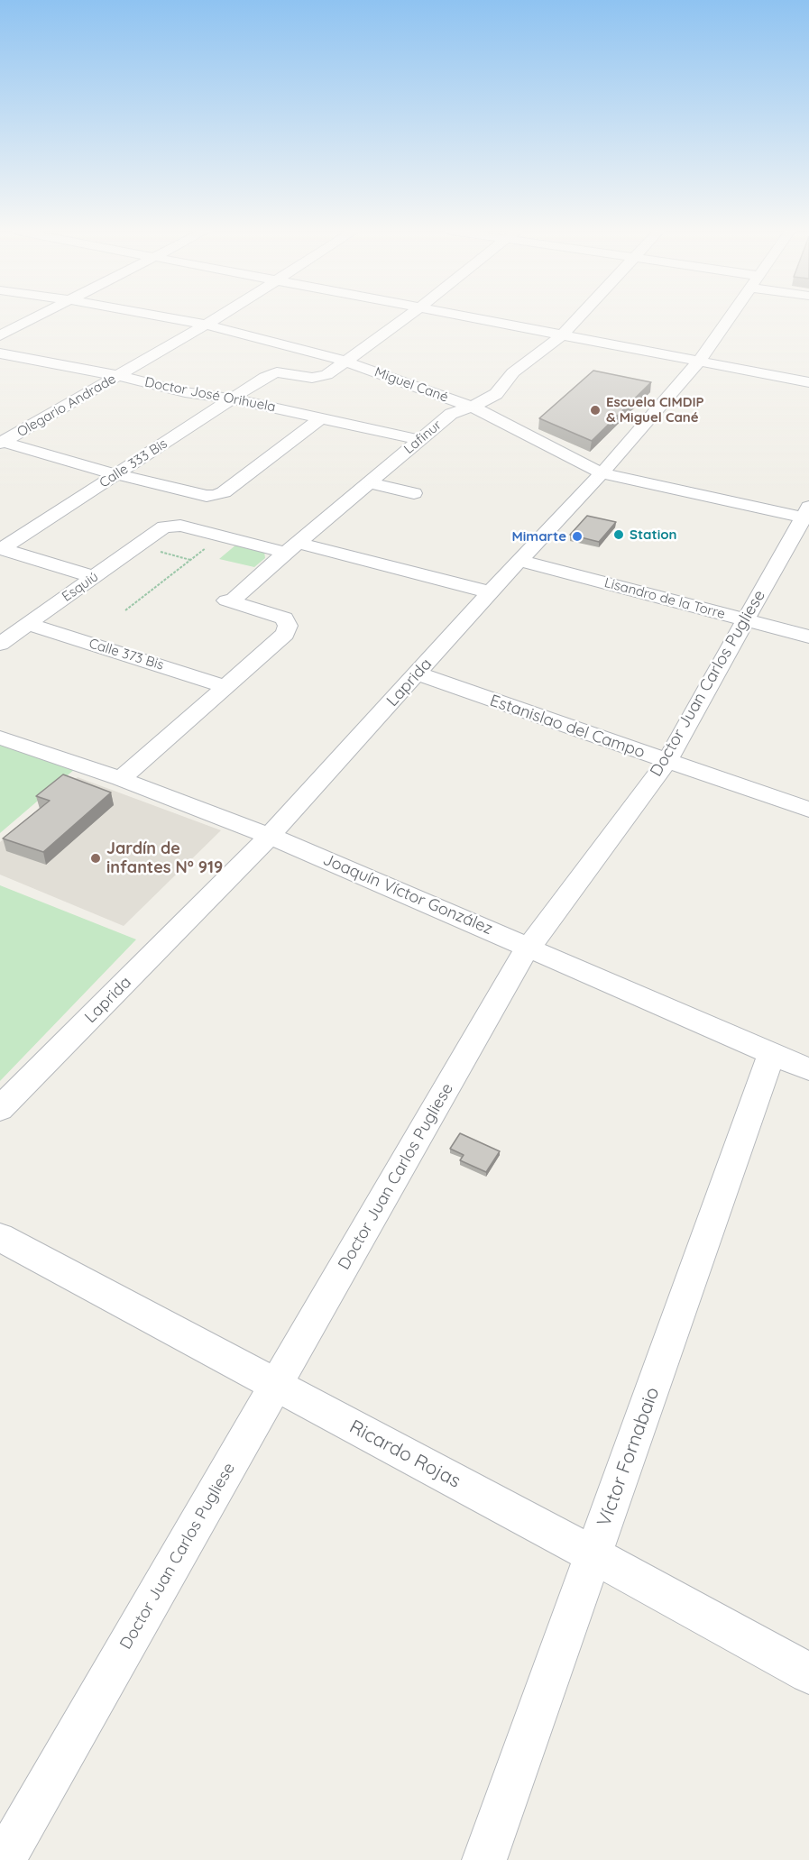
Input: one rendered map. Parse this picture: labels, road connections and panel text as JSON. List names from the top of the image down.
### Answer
{
  "streets": {
    "street": [
      "Miguel Cané",
      "Doctor José Orihuela",
      "Olegario Andrade",
      "Lafinur",
      "Calle 333 Bis",
      "Esquiú",
      "Lisandro de la Torre",
      "Calle 373 Bis",
      "Laprida",
      "Doctor Juan Carlos Pugliese",
      "Estanislao del Campo",
      "Joaquín Víctor González",
      "Ricardo Rojas",
      "Víctor Fornabaio"
    ]
  },
  "crossings": [
    ["Miguel Cané", "Olegario Andrade"],
    ["Miguel Cané", "Lafinur"],
    ["Miguel Cané", "Calle 333 Bis"],
    ["Miguel Cané", "Laprida"],
    ["Miguel Cané", "Doctor Juan Carlos Pugliese"],
    ["Doctor José Orihuela", "Olegario Andrade"],
    ["Doctor José Orihuela", "Lafinur"],
    ["Doctor José Orihuela", "Calle 333 Bis"],
    ["Lafinur", "Calle 373 Bis"],
    ["Esquiú", "Calle 373 Bis"],
    ["Lisandro de la Torre", "Laprida"],
    ["Lisandro de la Torre", "Doctor Juan Carlos Pugliese"],
    ["Laprida", "Estanislao del Campo"],
    ["Laprida", "Joaquín Víctor González"],
    ["Doctor Juan Carlos Pugliese", "Estanislao del Campo"],
    ["Doctor Juan Carlos Pugliese", "Joaquín Víctor González"],
    ["Doctor Juan Carlos Pugliese", "Ricardo Rojas"],
    ["Joaquín Víctor González", "Víctor Fornabaio"],
    ["Ricardo Rojas", "Víctor Fornabaio"]
  ],
  "places": [
    "Escuela CIMDIP & Miguel Cané",
    "Station",
    "Mimarte",
    "Jardín de infantes N° 919"
  ]
}
